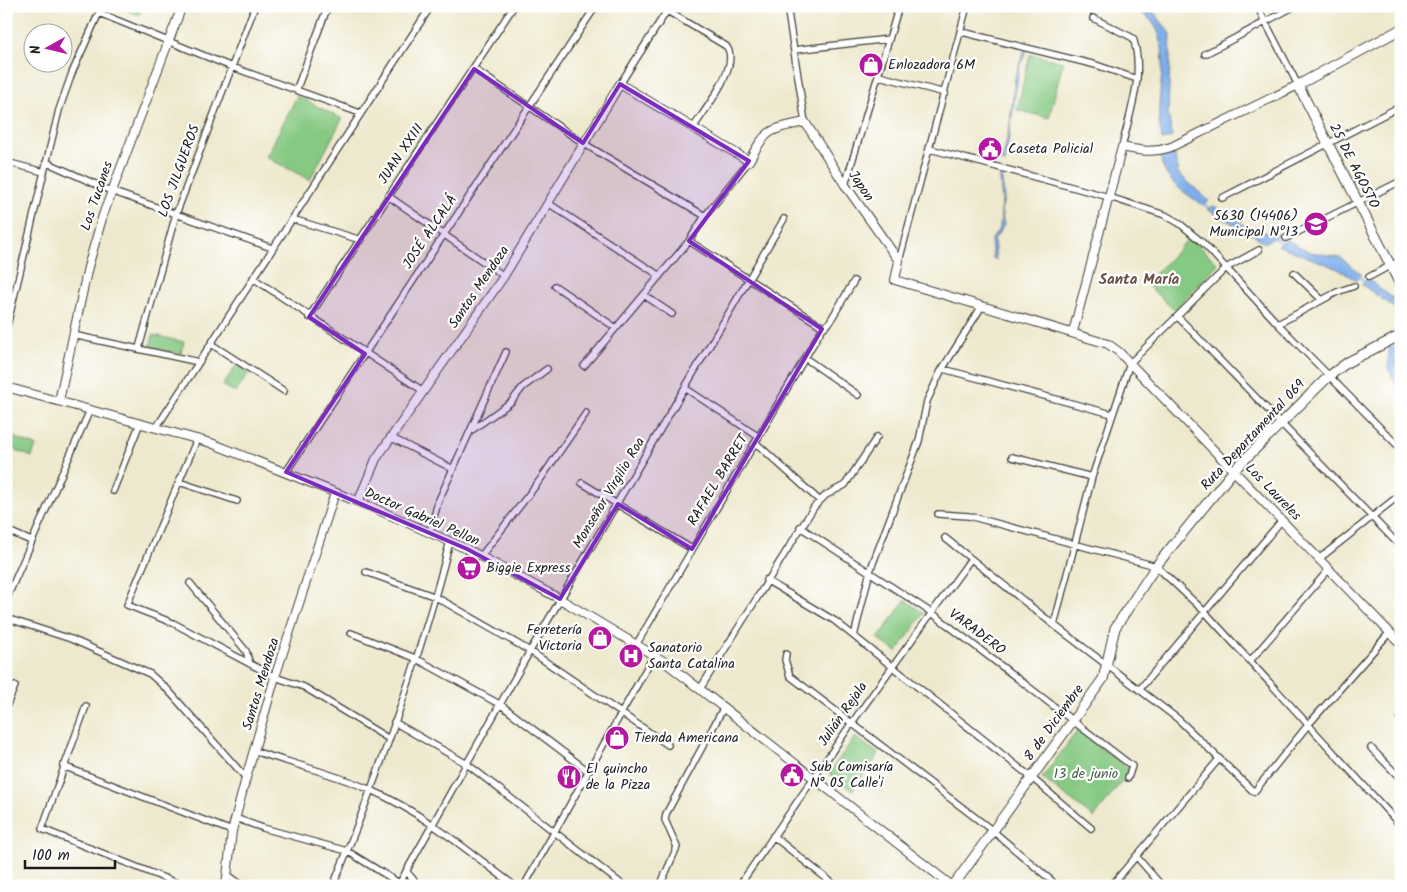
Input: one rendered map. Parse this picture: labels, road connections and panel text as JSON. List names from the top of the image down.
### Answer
{
  "streets": {
    "main road": ["25 DE AGOSTO", "Ruta Departamental 069", "8 de Diciembre"],
    "street": [
      "JUAN XXIII",
      "LOS JILGUEROS",
      "Japon",
      "Los Tucanes",
      "JOSÉ ALCALÁ",
      "Santos Mendoza",
      "RAFAEL BARRET",
      "Los Laureles",
      "Monseñor Virgilio Roa",
      "Doctor Gabriel Pellon",
      "VARADERO",
      "Julián Rejala"
    ]
  },
  "crossings": [
    ["Japon", "Los Laureles"],
    ["Los Tucanes", "Doctor Gabriel Pellon"],
    ["JOSÉ ALCALÁ", "Doctor Gabriel Pellon"],
    ["Santos Mendoza", "Doctor Gabriel Pellon"],
    ["Ruta Departamental 069", "Los Laureles"],
    ["Ruta Departamental 069", "8 de Diciembre"],
    ["RAFAEL BARRET", "Doctor Gabriel Pellon"],
    ["Monseñor Virgilio Roa", "Doctor Gabriel Pellon"],
    ["Doctor Gabriel Pellon", "Julián Rejala"],
    ["Doctor Gabriel Pellon", "8 de Diciembre"],
    ["VARADERO", "Julián Rejala"],
    ["VARADERO", "8 de Diciembre"]
  ],
  "districts": ["Santa María"],
  "parks": ["13 de junio"],
  "places": {
    "shop": ["Enlozadora 6M", "Ferretería Victoria", "Tienda Americana"],
    "public building": ["Caseta Policial", "Sub Comisaría N° 05 Calle'i"],
    "school or university": ["5630 (14406) Municipal Nº13"],
    "supermarket": ["Biggie Express"],
    "hospital": ["Sanatorio Santa Catalina"],
    "restaurant": ["El quincho de la Pizza"]
  },
  "scale_bar": "100 m",
  "north": "left"
}
